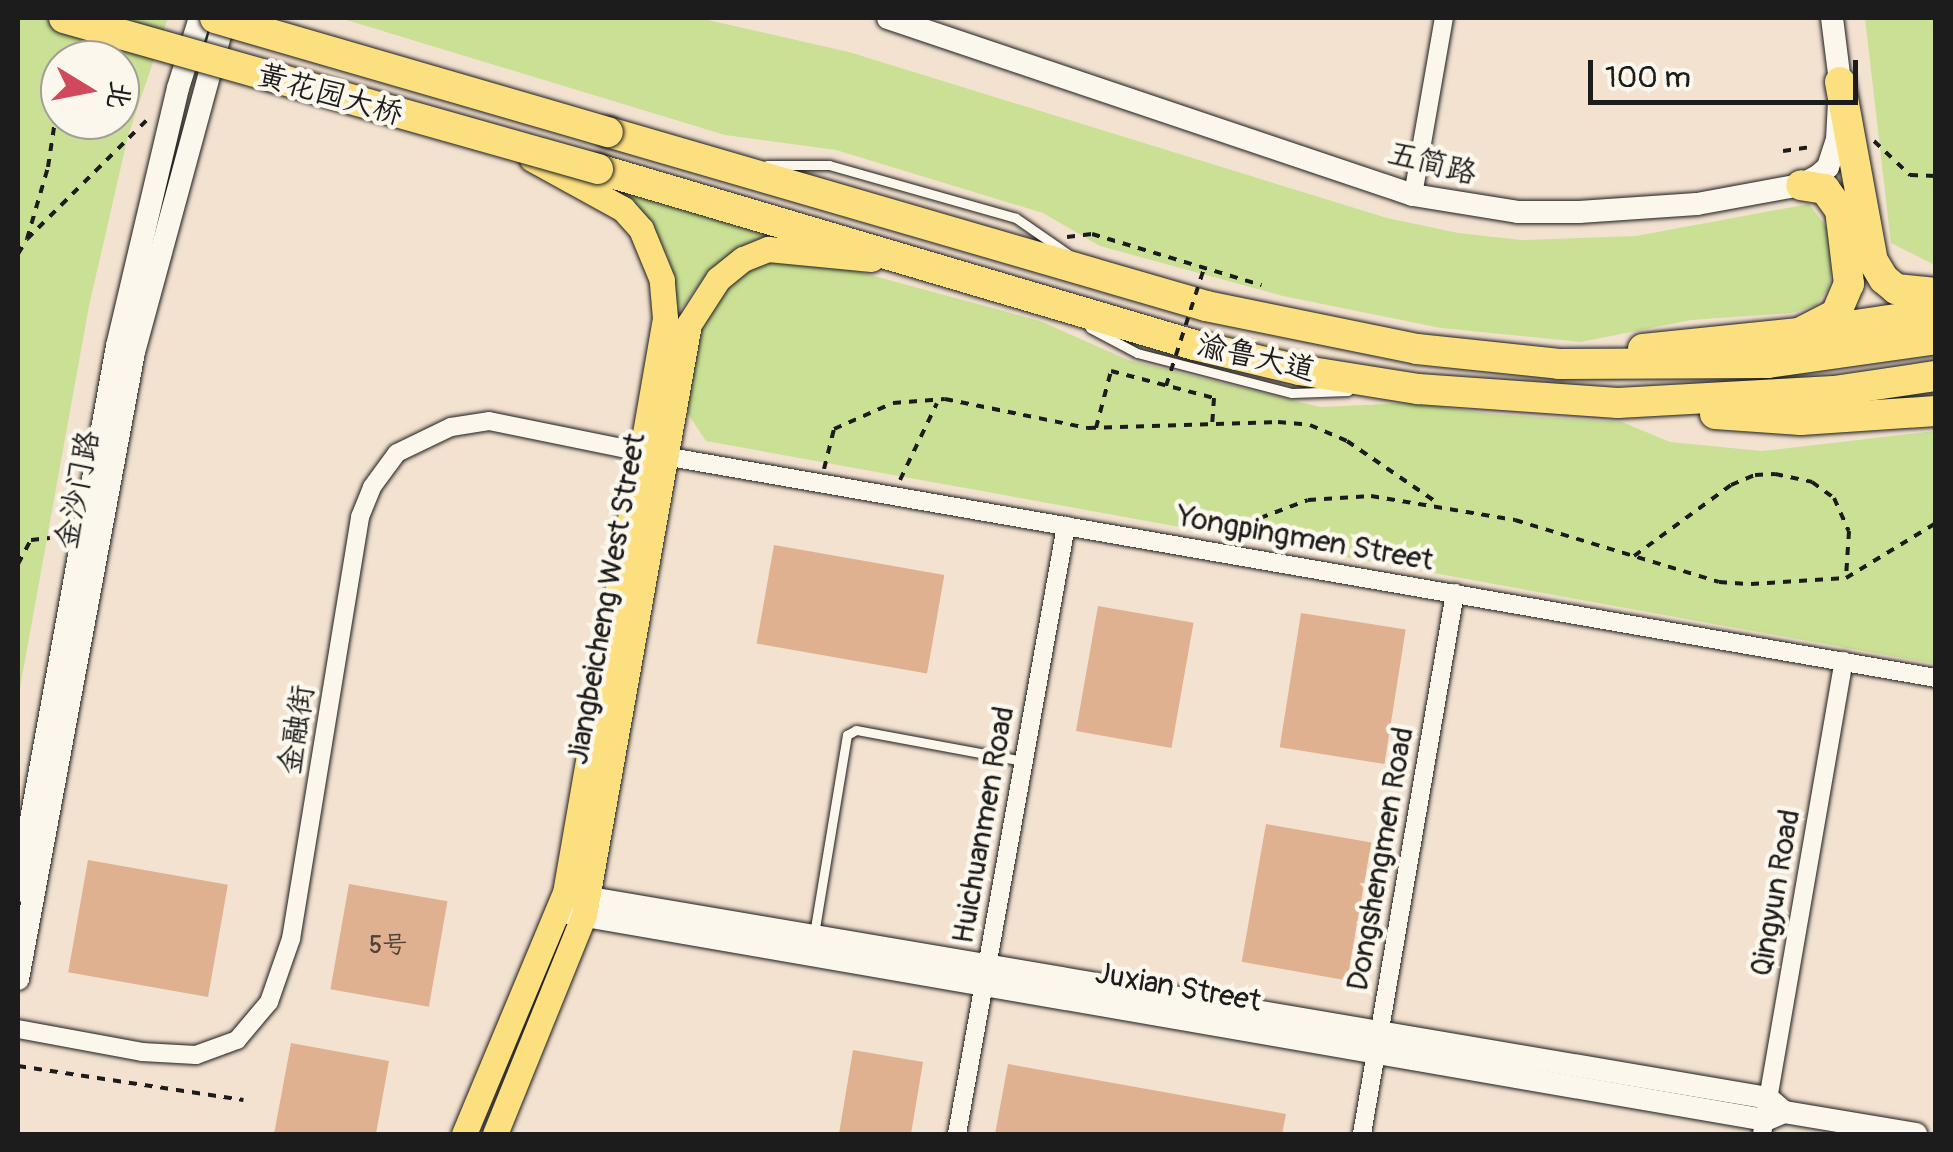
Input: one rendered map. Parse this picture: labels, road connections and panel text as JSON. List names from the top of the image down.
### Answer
{
  "streets": {
    "highway": ["黄花园大桥", "渝鲁大道"],
    "main road": ["Jiangbeicheng West Street"],
    "street": [
      "五简路",
      "金沙门路",
      "Yongpingmen Street",
      "金融街",
      "Huichuanmen Road",
      "Dongshengmen Road",
      "Qingyun Road",
      "Juxian Street"
    ]
  },
  "crossings": [
    ["黄花园大桥", "渝鲁大道"],
    ["黄花园大桥", "Jiangbeicheng West Street"],
    ["渝鲁大道", "Jiangbeicheng West Street"],
    ["Yongpingmen Street", "Jiangbeicheng West Street"],
    ["Yongpingmen Street", "金融街"],
    ["Yongpingmen Street", "Huichuanmen Road"],
    ["Yongpingmen Street", "Dongshengmen Road"],
    ["Yongpingmen Street", "Qingyun Road"],
    ["Jiangbeicheng West Street", "金融街"],
    ["Jiangbeicheng West Street", "Juxian Street"],
    ["Huichuanmen Road", "Juxian Street"],
    ["Dongshengmen Road", "Juxian Street"],
    ["Qingyun Road", "Juxian Street"]
  ],
  "house_numbers": ["5号"],
  "scale_bar": "100 m",
  "north": "right"
}
